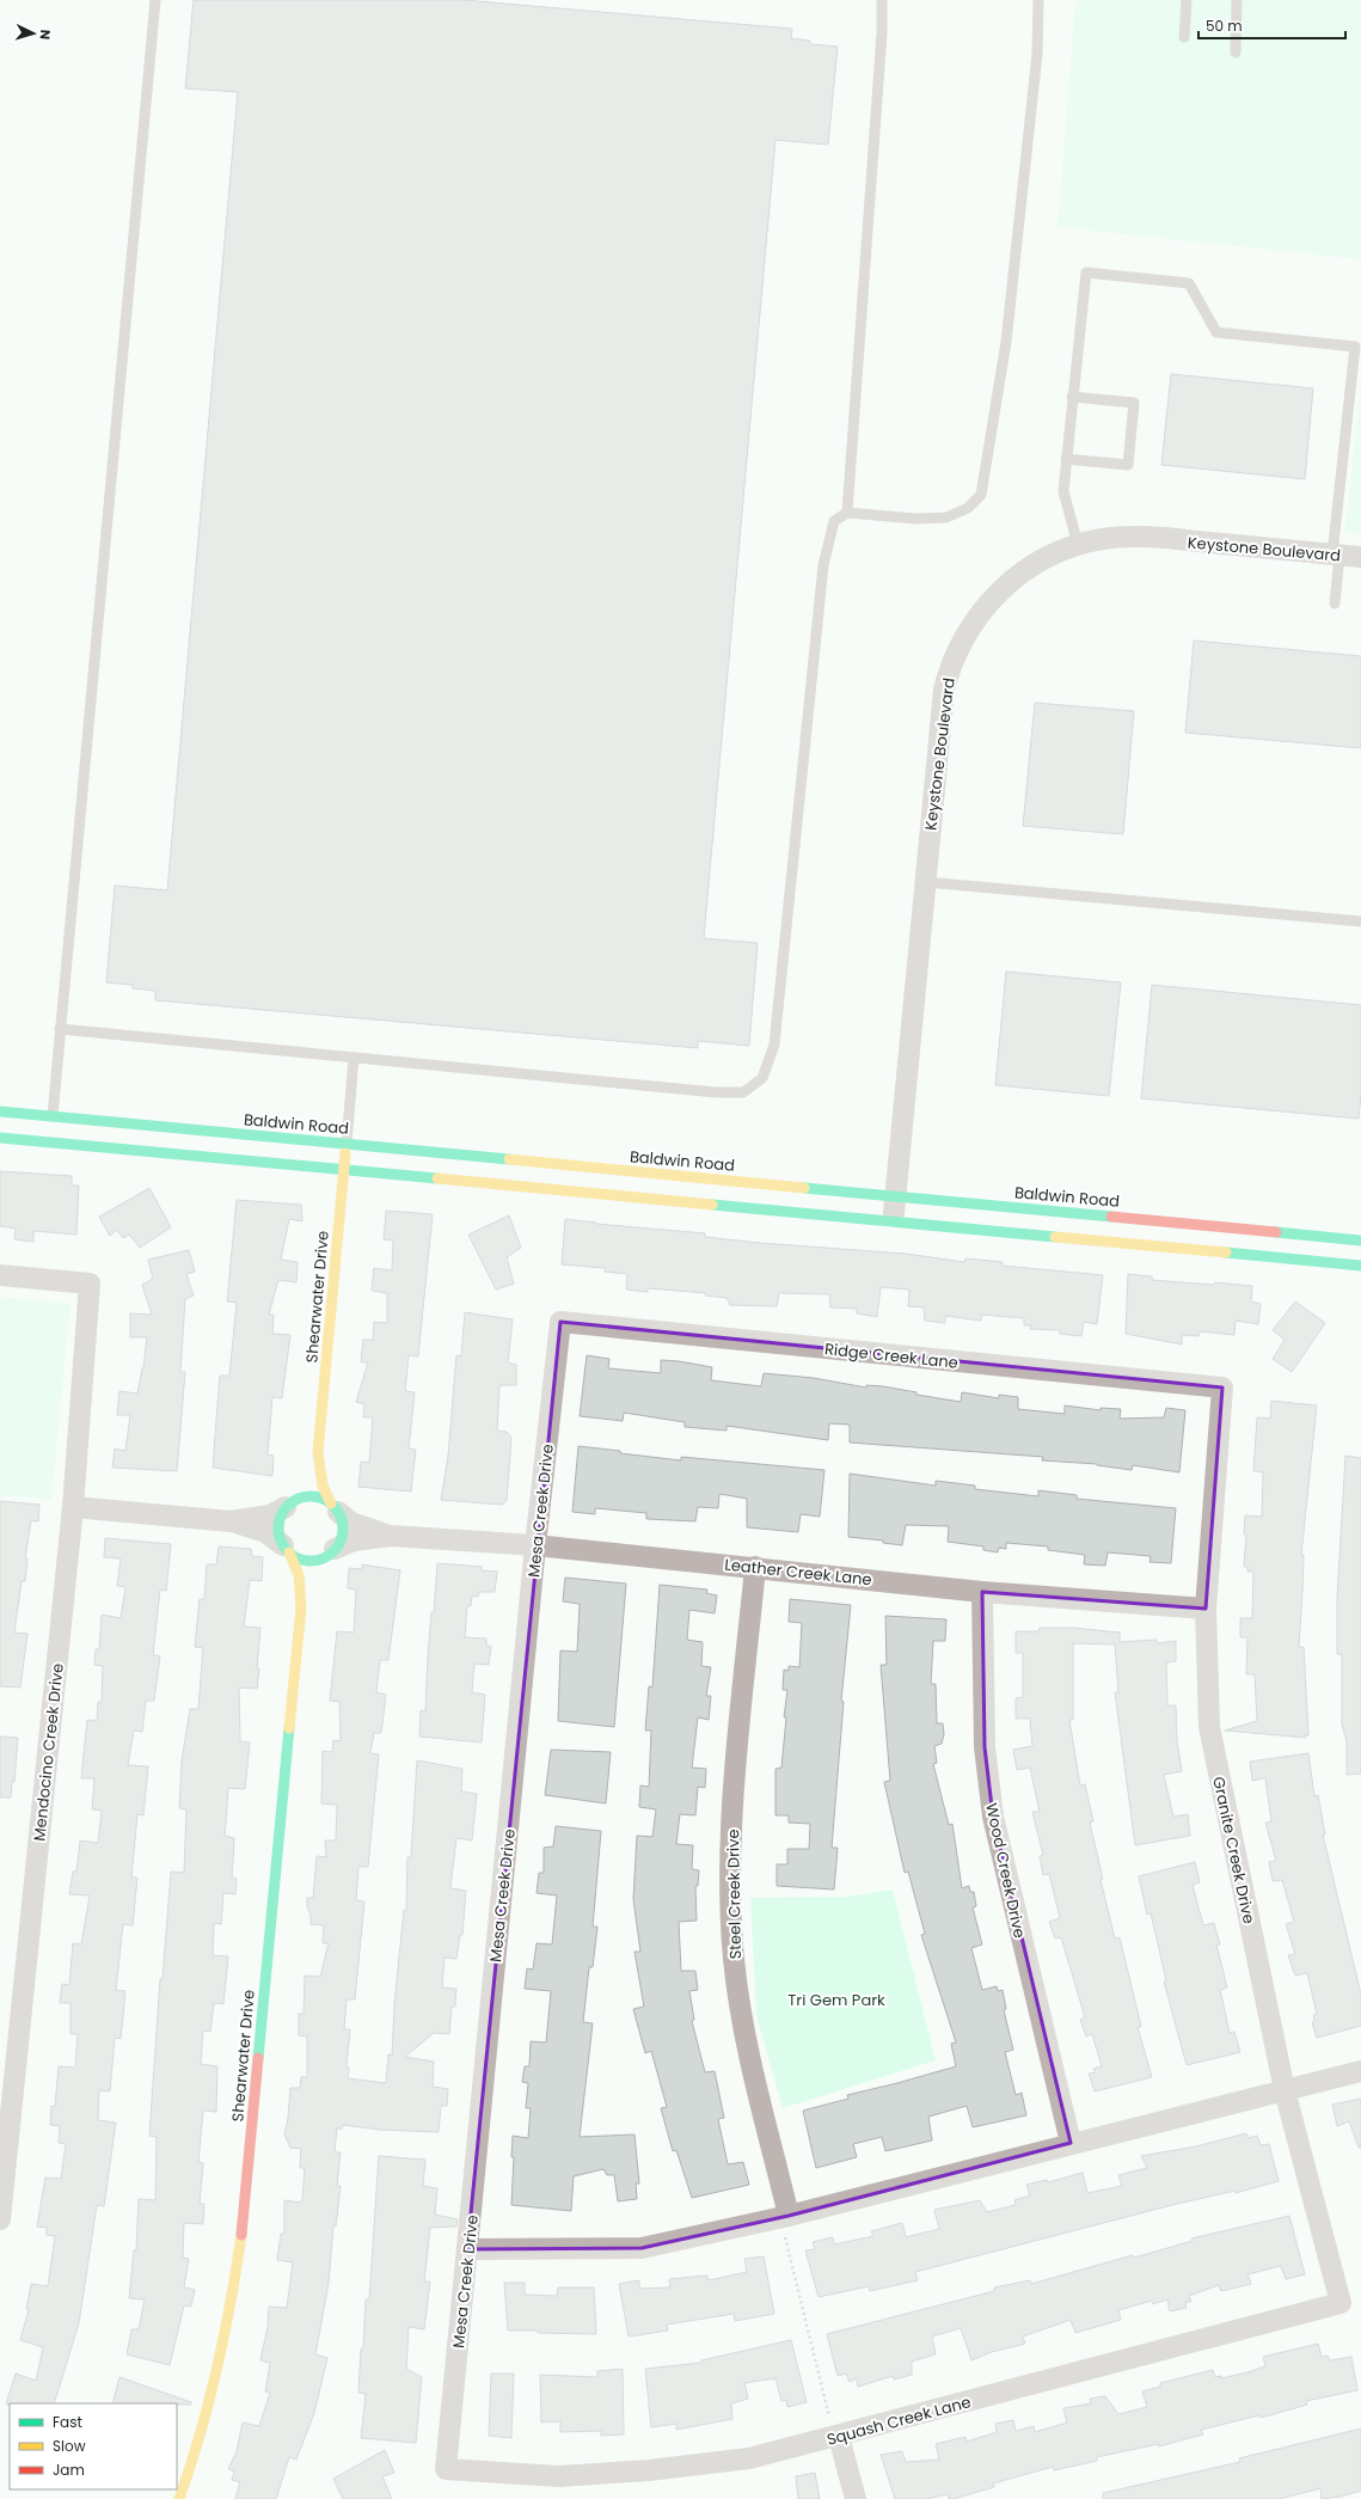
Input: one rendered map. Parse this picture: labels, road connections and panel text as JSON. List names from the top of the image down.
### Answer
{
  "streets": {
    "main road": ["Baldwin Road", "Shearwater Drive"],
    "street": [
      "Keystone Boulevard",
      "Ridge Creek Lane",
      "Mesa Creek Drive",
      "Leather Creek Lane",
      "Mendocino Creek Drive",
      "Granite Creek Drive",
      "Wood Creek Drive",
      "Steel Creek Drive",
      "Squash Creek Lane"
    ]
  },
  "crossings": [
    ["Keystone Boulevard", "Baldwin Road"],
    ["Baldwin Road", "Shearwater Drive"],
    ["Shearwater Drive", "Leather Creek Lane"],
    ["Ridge Creek Lane", "Mesa Creek Drive"],
    ["Ridge Creek Lane", "Granite Creek Drive"],
    ["Mesa Creek Drive", "Leather Creek Lane"],
    ["Mesa Creek Drive", "Squash Creek Lane"],
    ["Leather Creek Lane", "Granite Creek Drive"],
    ["Leather Creek Lane", "Wood Creek Drive"],
    ["Leather Creek Lane", "Steel Creek Drive"],
    ["Granite Creek Drive", "Squash Creek Lane"]
  ],
  "parks": ["Tri Gem Park"],
  "legend": ["Fast", "Slow", "Jam"],
  "scale_bar": "50 m",
  "north": "right"
}
